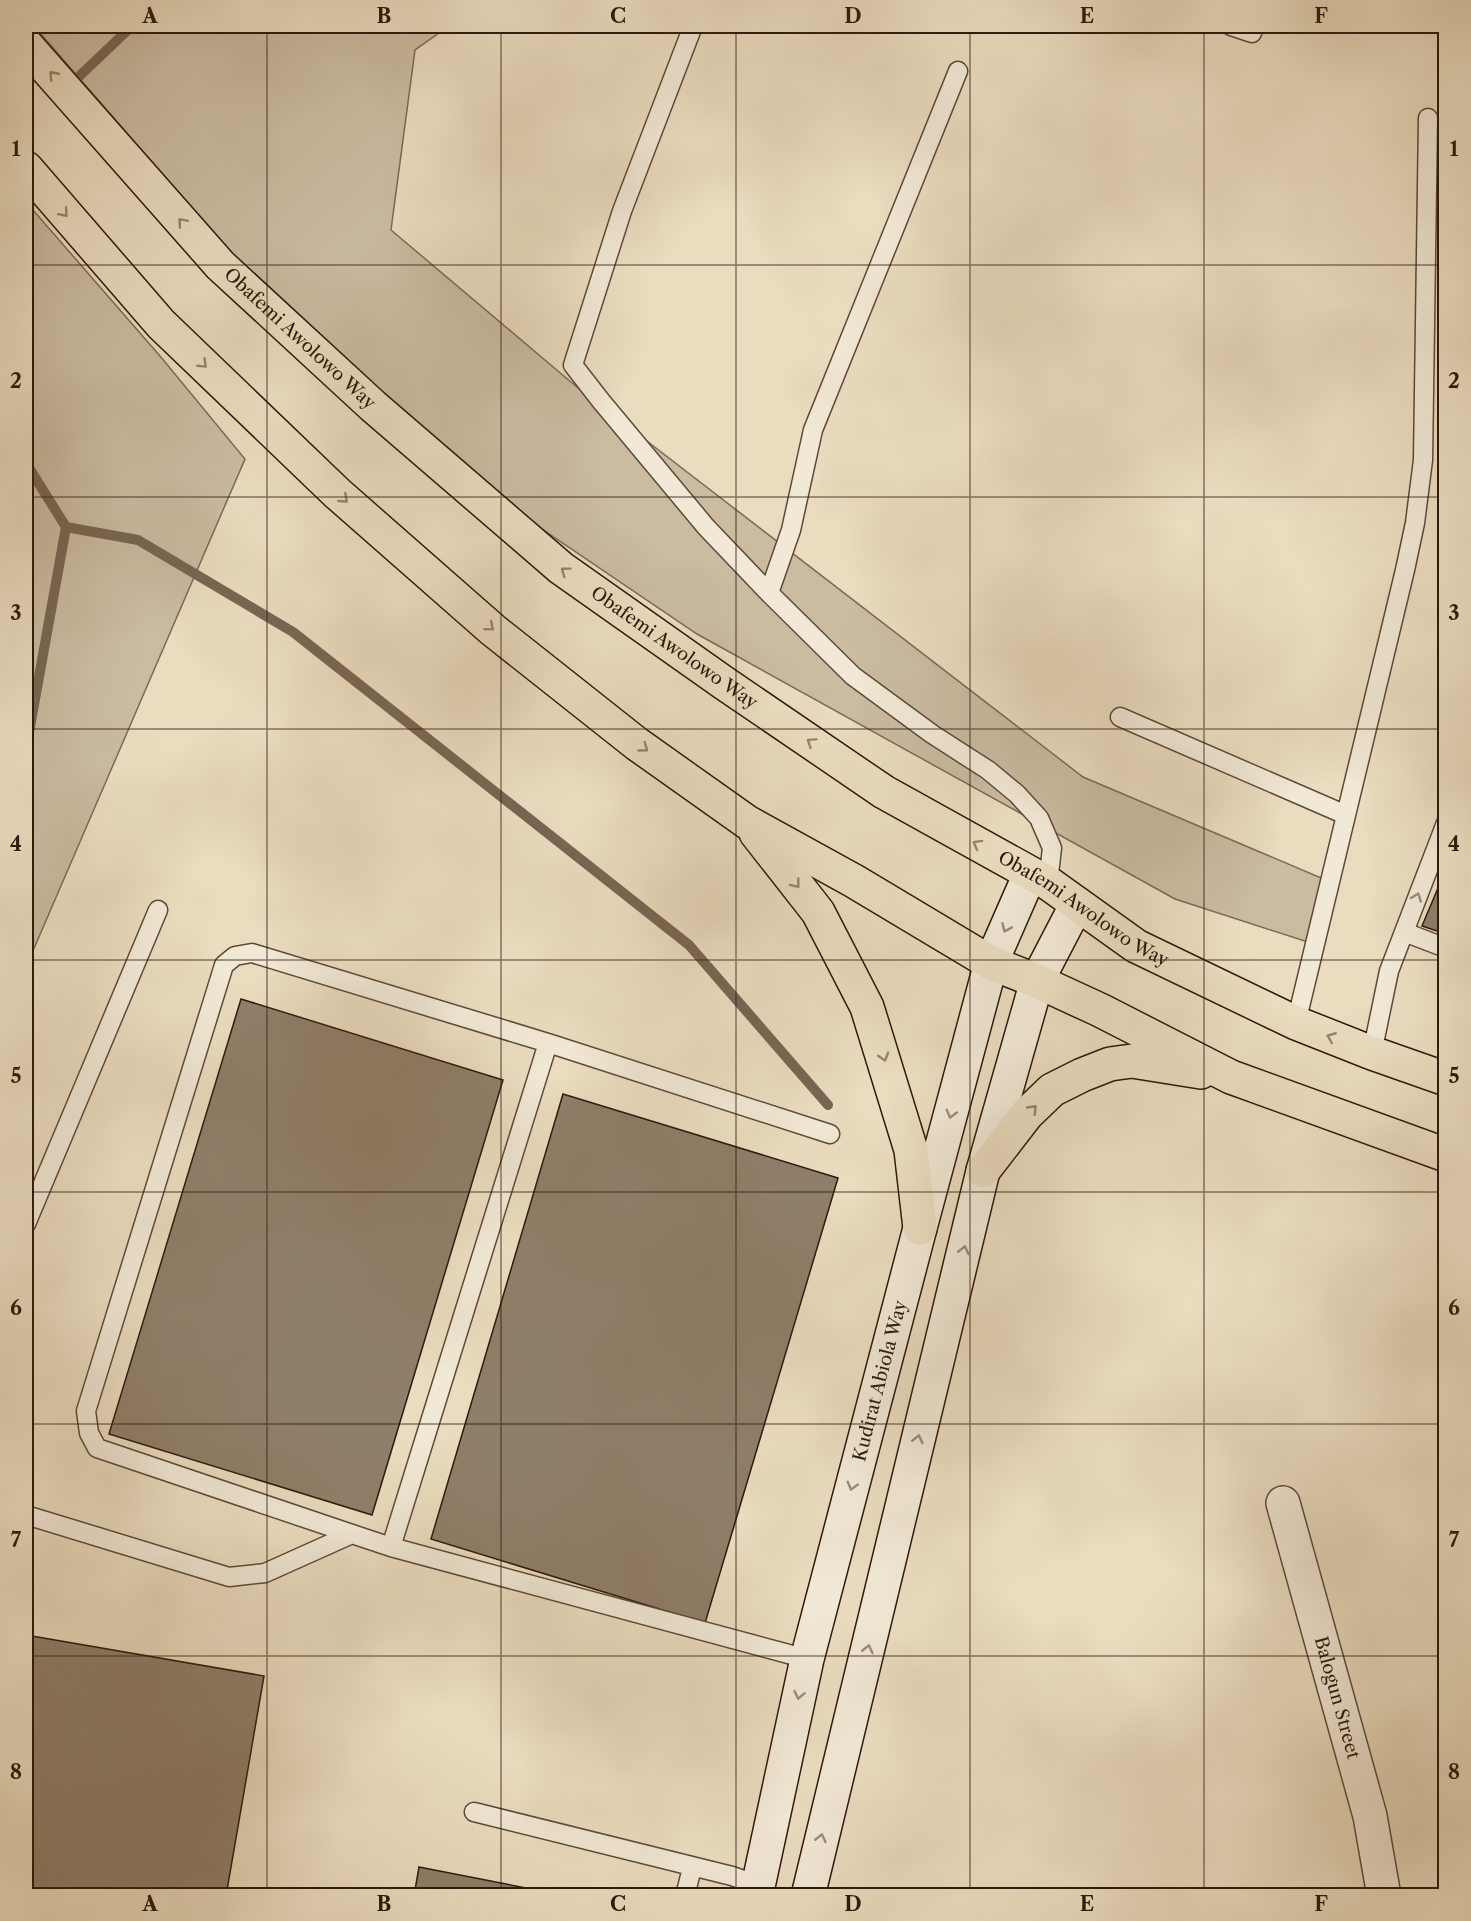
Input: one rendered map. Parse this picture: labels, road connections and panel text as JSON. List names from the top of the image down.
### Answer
{
  "streets": {
    "main road": ["Obafemi Awolowo Way", "Kudirat Abiola Way", "Balogun Street"]
  },
  "crossings": [
    ["Obafemi Awolowo Way", "Kudirat Abiola Way"]
  ],
  "grid": {
    "columns": [
      "A",
      "B",
      "C",
      "D",
      "E",
      "F"
    ],
    "rows": [
      "1",
      "2",
      "3",
      "4",
      "5",
      "6",
      "7",
      "8"
    ]
  }
}
